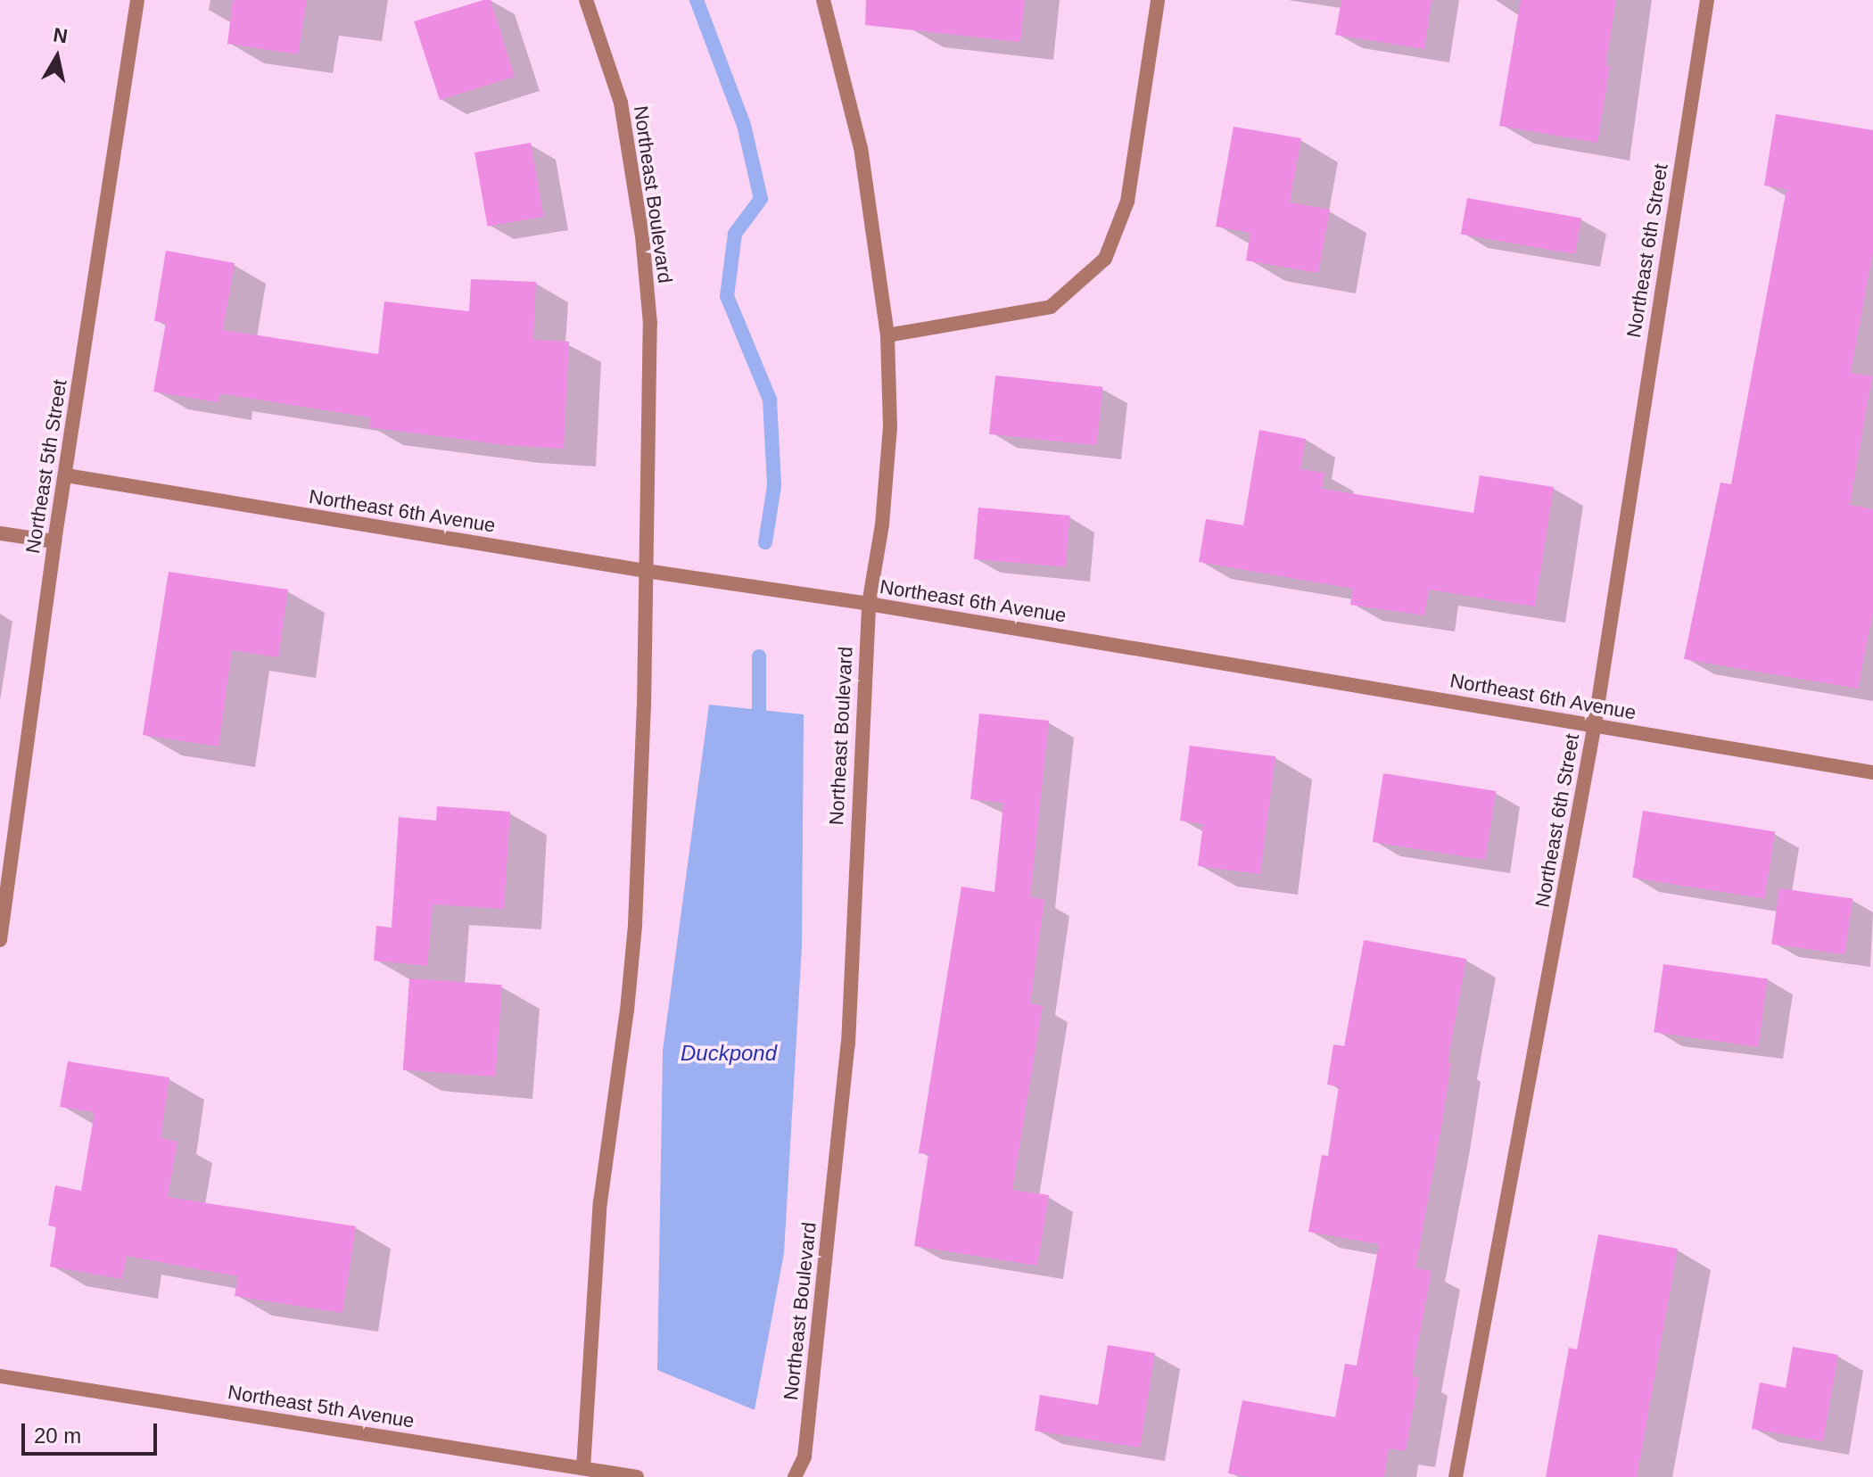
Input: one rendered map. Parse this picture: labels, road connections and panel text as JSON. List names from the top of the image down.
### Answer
{
  "streets": {
    "street": [
      "Northeast Boulevard",
      "Northeast 6th Street",
      "Northeast 5th Street",
      "Northeast 6th Avenue",
      "Northeast 5th Avenue"
    ]
  },
  "crossings": [
    ["Northeast Boulevard", "Northeast 6th Avenue"],
    ["Northeast Boulevard", "Northeast 5th Avenue"],
    ["Northeast 6th Street", "Northeast 6th Avenue"],
    ["Northeast 5th Street", "Northeast 6th Avenue"]
  ],
  "water": ["Duckpond"],
  "scale_bar": "20 m",
  "north": "top"
}
